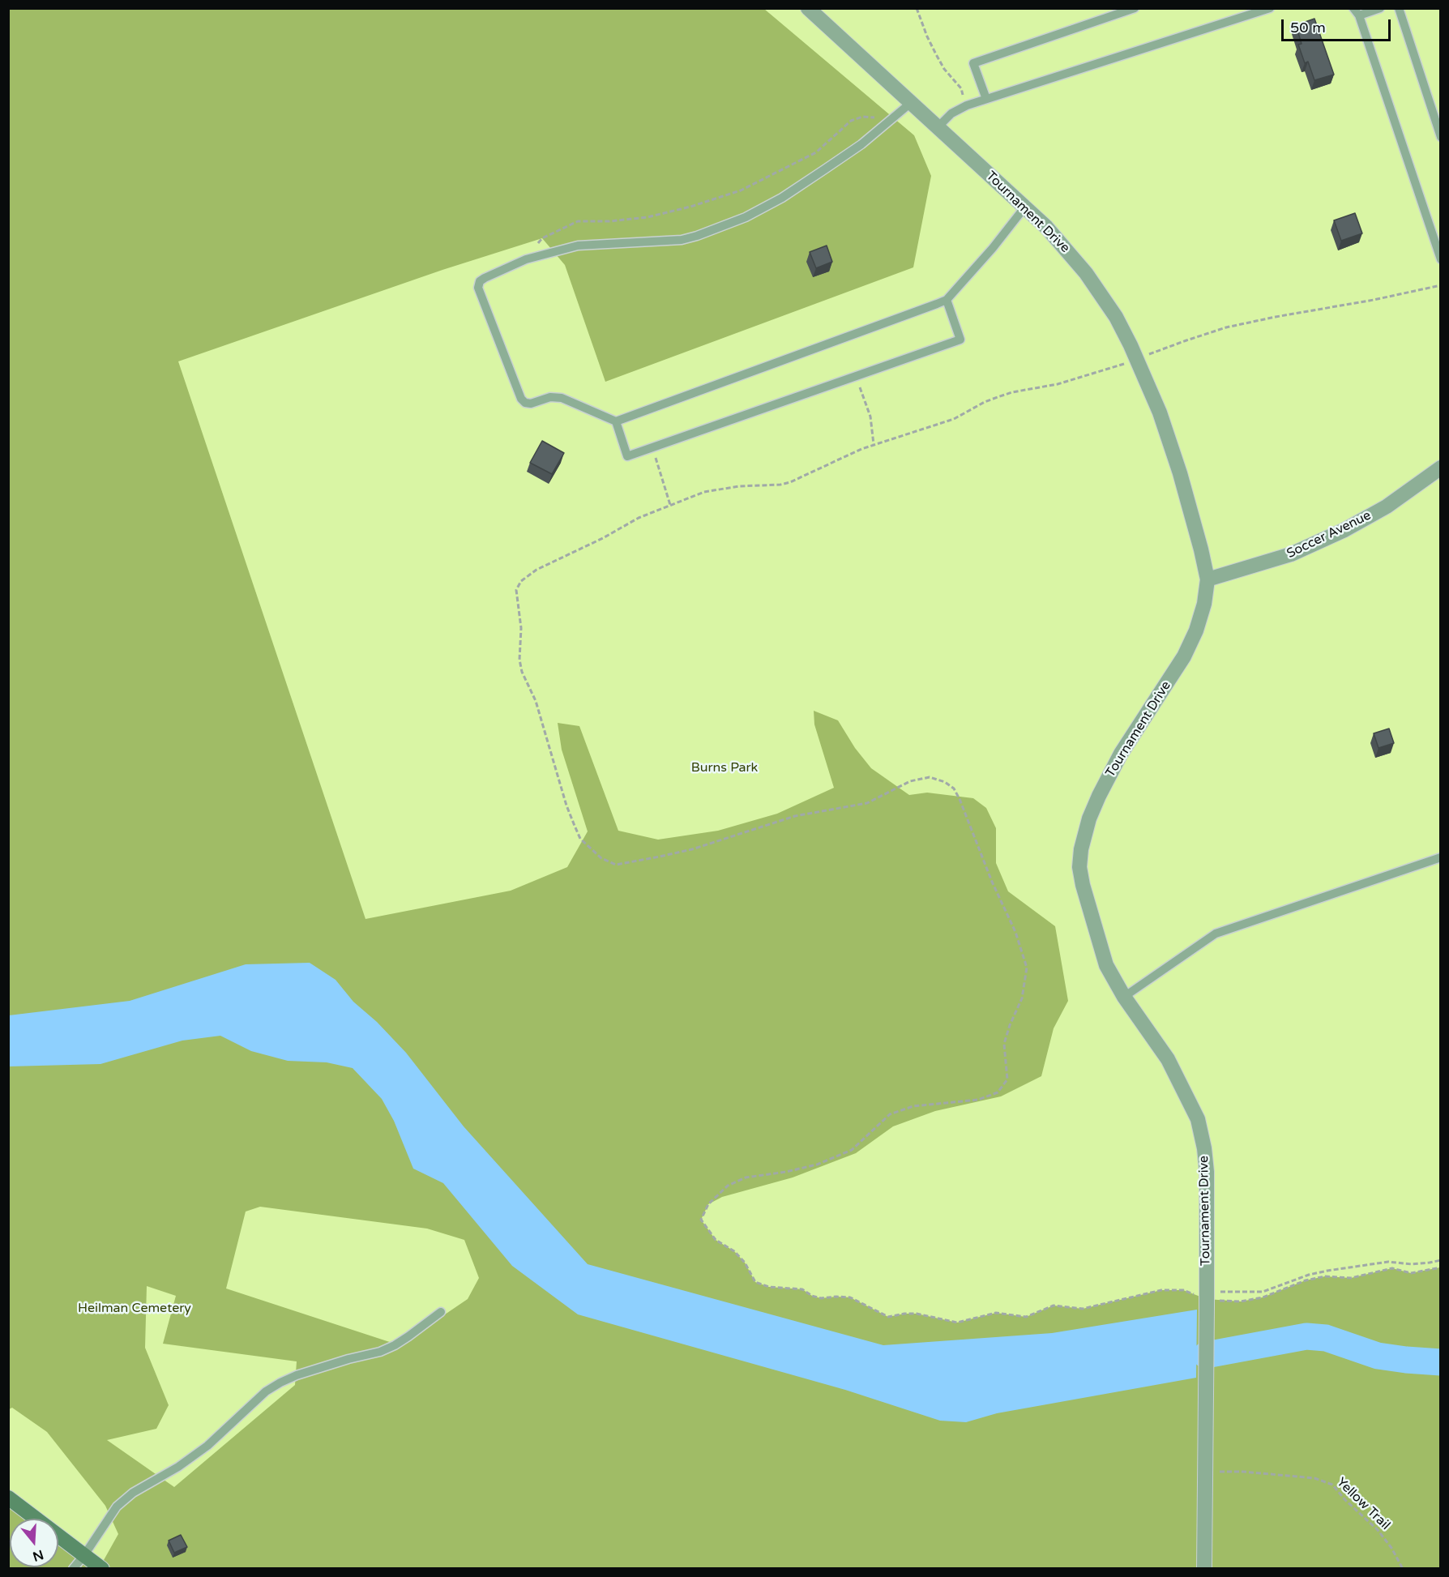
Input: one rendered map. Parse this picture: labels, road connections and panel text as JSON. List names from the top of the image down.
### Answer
{
  "streets": {
    "street": ["Tournament Drive", "Soccer Avenue"],
    "path": ["Yellow Trail"]
  },
  "crossings": [
    ["Tournament Drive", "Soccer Avenue"],
    ["Tournament Drive", "Yellow Trail"]
  ],
  "parks": ["Burns Park", "Heilman Cemetery"],
  "scale_bar": "50 m",
  "north": "bottom"
}
